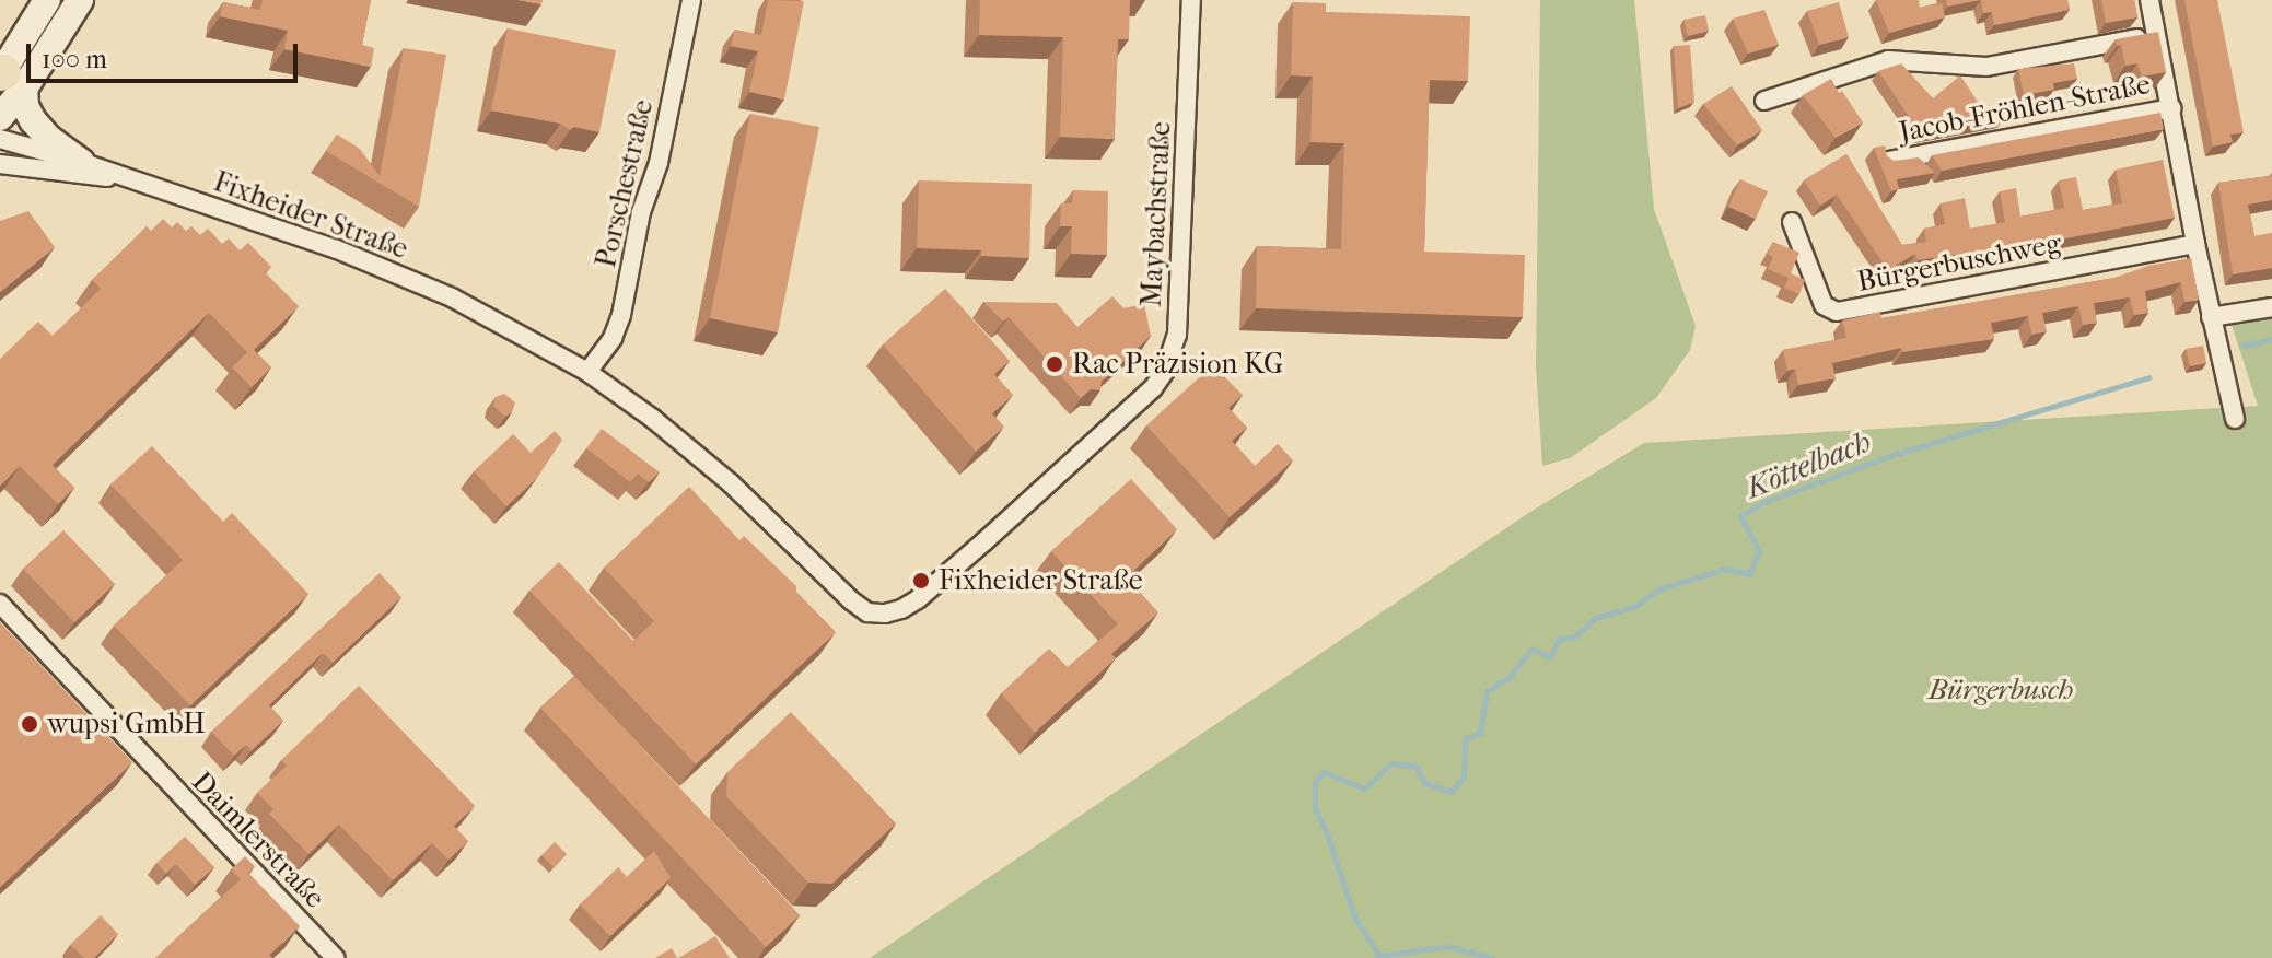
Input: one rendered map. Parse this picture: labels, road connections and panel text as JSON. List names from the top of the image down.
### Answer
{
  "streets": {
    "street": [
      "Jacob-Fröhlen-Straße",
      "Porschestraße",
      "Maybachstraße",
      "Fixheider Straße",
      "Bürgerbuschweg",
      "Daimlerstraße"
    ]
  },
  "crossings": [
    ["Jacob-Fröhlen-Straße", "Bürgerbuschweg"],
    ["Porschestraße", "Fixheider Straße"],
    ["Maybachstraße", "Fixheider Straße"]
  ],
  "water": ["Köttelbach"],
  "parks": ["Bürgerbusch"],
  "places": ["Rac Präzision KG", "Fixheider Straße", "wupsi GmbH"],
  "scale_bar": "100 m"
}
